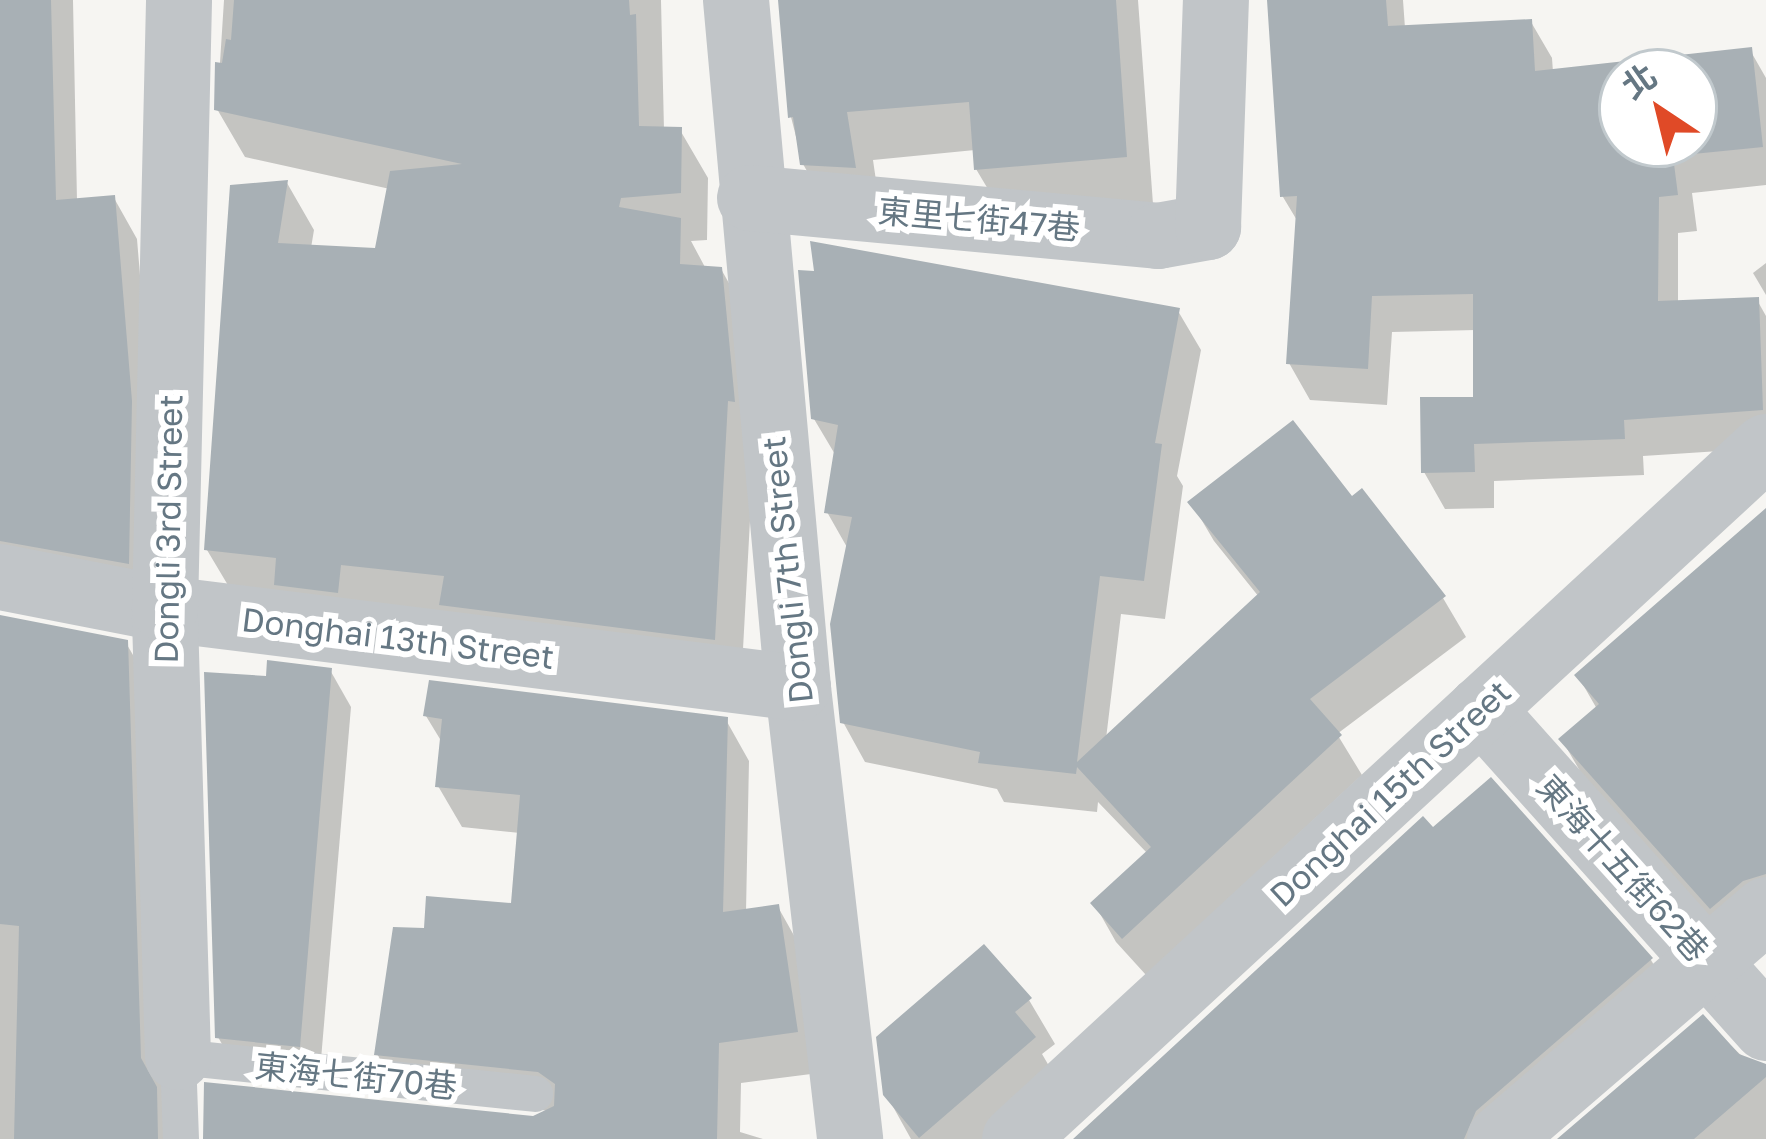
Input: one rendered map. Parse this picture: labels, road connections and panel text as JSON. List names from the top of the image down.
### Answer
{
  "streets": {
    "street": [
      "東里七街47巷",
      "Dongli 3rd Street",
      "Dongli 7th Street",
      "Donghai 13th Street",
      "Donghai 15th Street",
      "東海十五街62巷"
    ],
    "lane": ["東海七街70巷"]
  },
  "crossings": [
    ["東里七街47巷", "Dongli 7th Street"],
    ["Dongli 3rd Street", "Donghai 13th Street"],
    ["Dongli 3rd Street", "東海七街70巷"],
    ["Dongli 7th Street", "Donghai 13th Street"],
    ["Donghai 15th Street", "東海十五街62巷"]
  ],
  "north": "top left"
}
